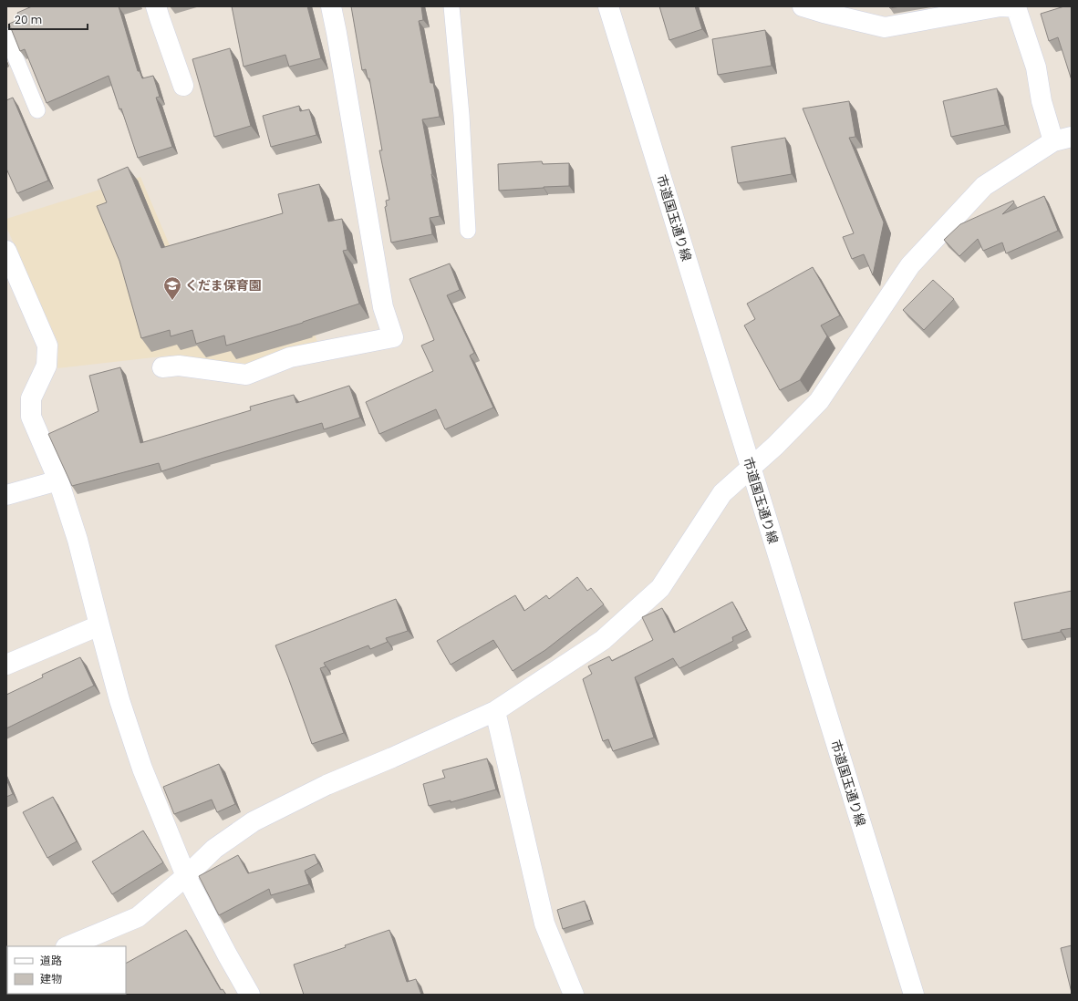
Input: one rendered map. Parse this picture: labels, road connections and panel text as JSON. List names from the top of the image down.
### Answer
{
  "streets": {
    "street": ["市道国玉通り線"]
  },
  "places": {
    "school or university": ["くだま保育園"]
  },
  "legend": ["道路", "建物"],
  "scale_bar": "20 m"
}
